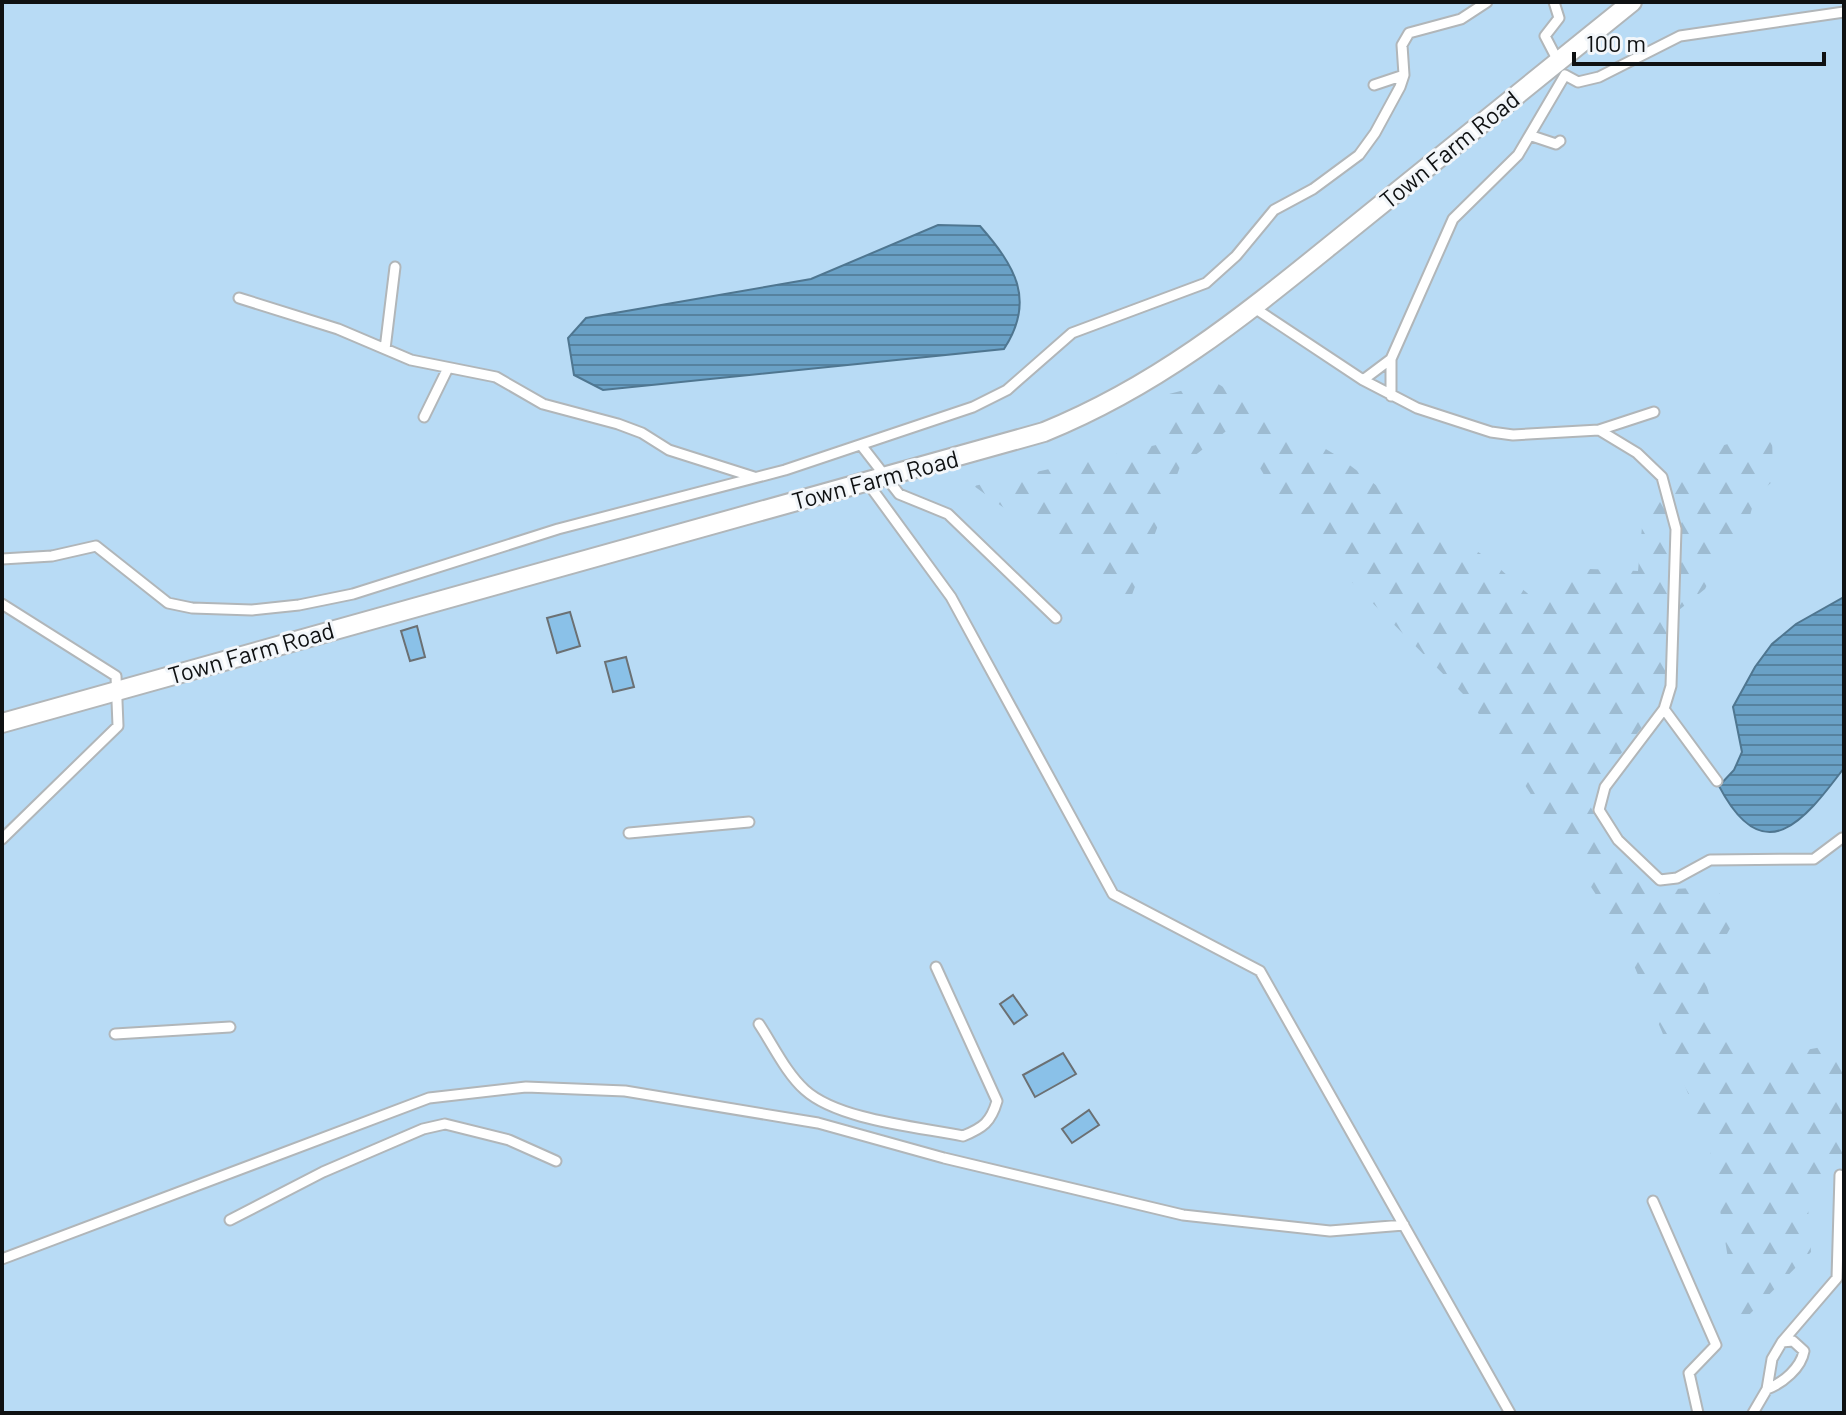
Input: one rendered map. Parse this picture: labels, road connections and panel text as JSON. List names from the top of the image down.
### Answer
{
  "streets": {
    "street": ["Town Farm Road"]
  },
  "scale_bar": "100 m"
}
